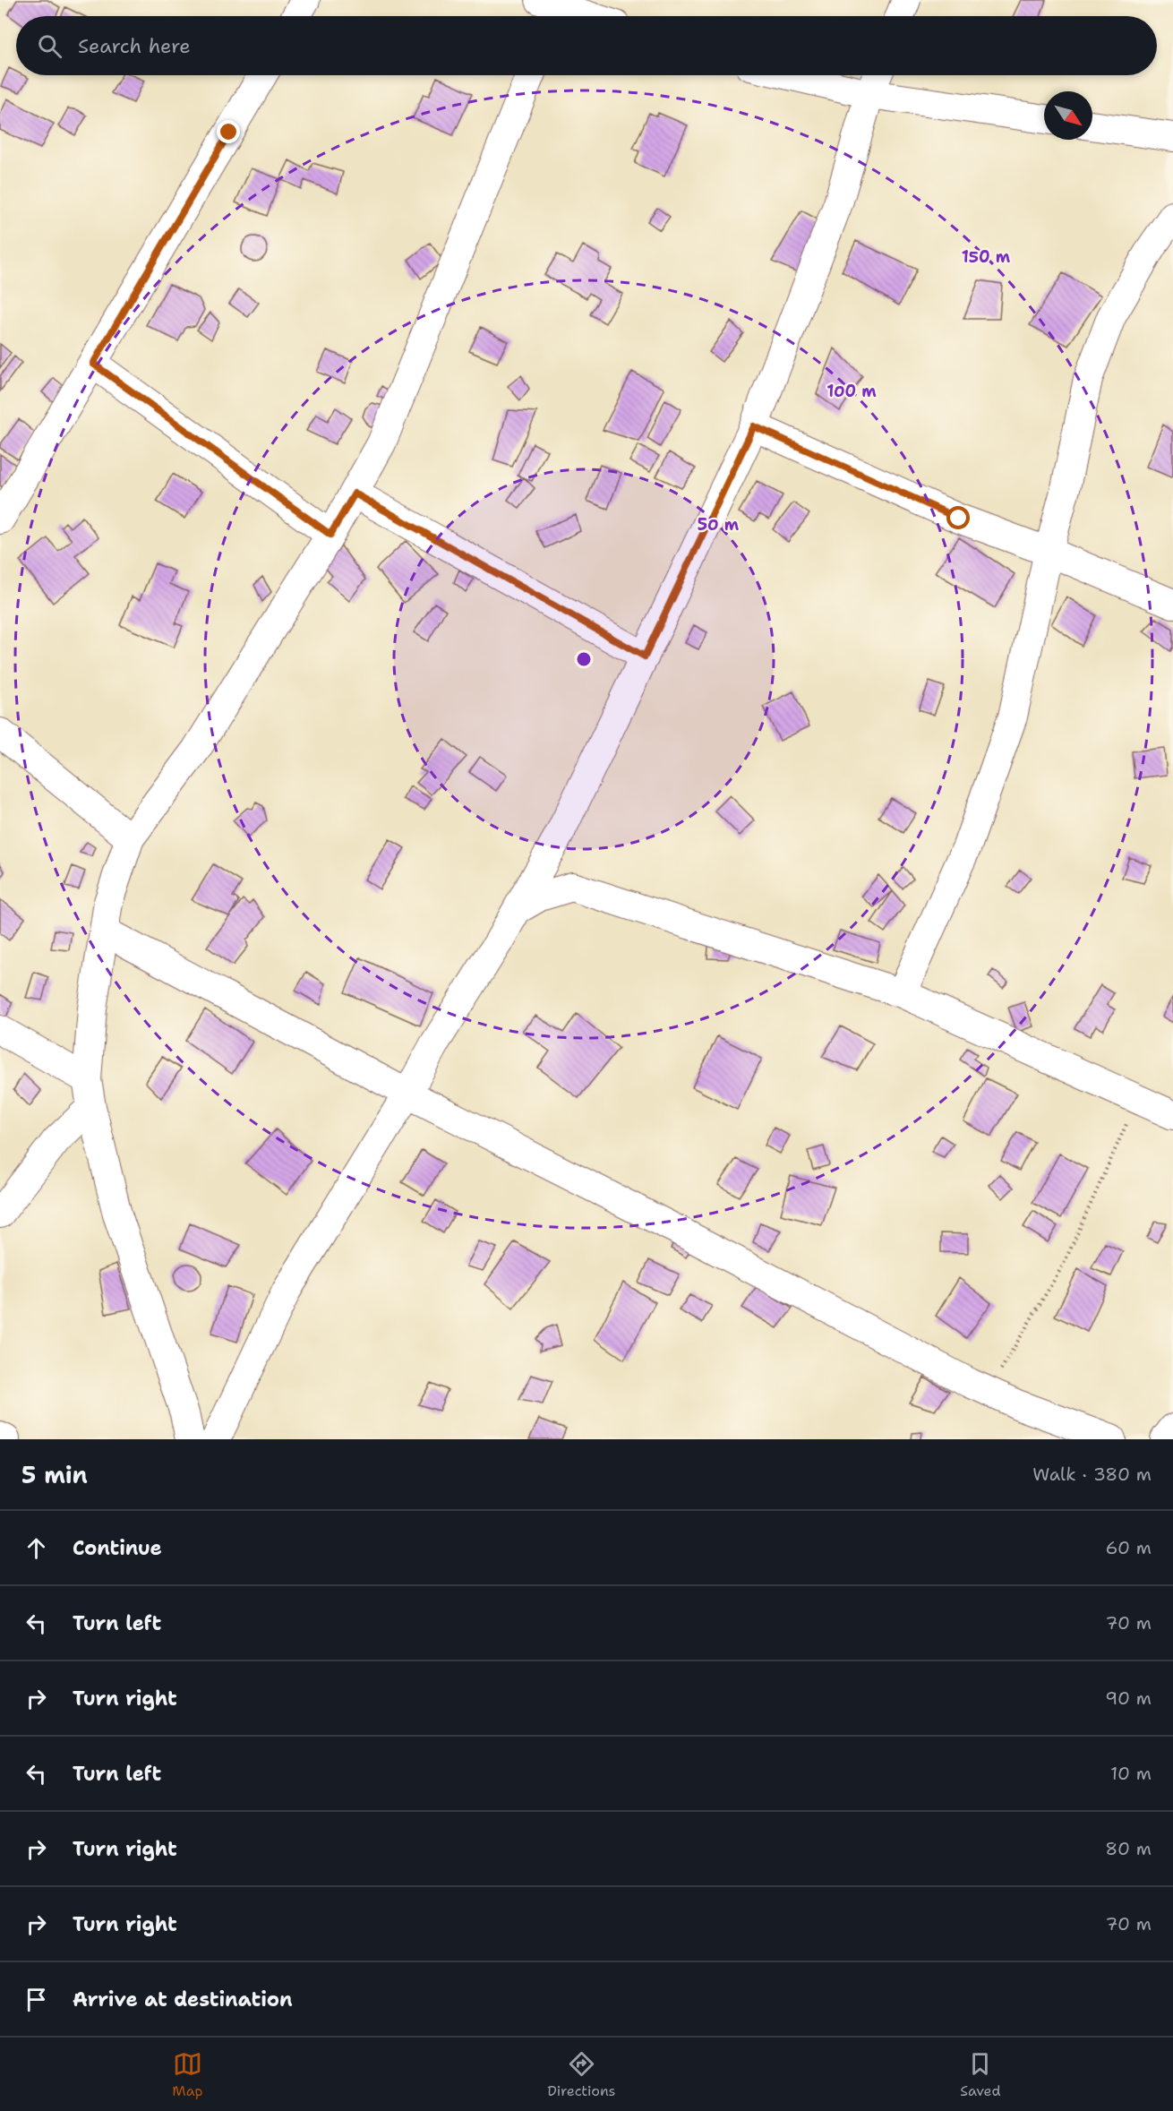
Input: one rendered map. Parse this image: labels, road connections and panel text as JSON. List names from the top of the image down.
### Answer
{
  "north": "bottom right",
  "page": {
    "search": "Search here",
    "heading": ["5 min", "Walk · 380 m"],
    "list": [
      ["Continue", "60 m"],
      ["Turn left", "70 m"],
      ["Turn right", "90 m"],
      ["Turn left", "10 m"],
      ["Turn right", "80 m"],
      ["Turn right", "70 m"],
      "Arrive at destination"
    ],
    "nav": ["Map", "Directions", "Saved"]
  },
  "rings": ["150 m", "100 m", "50 m"]
}
